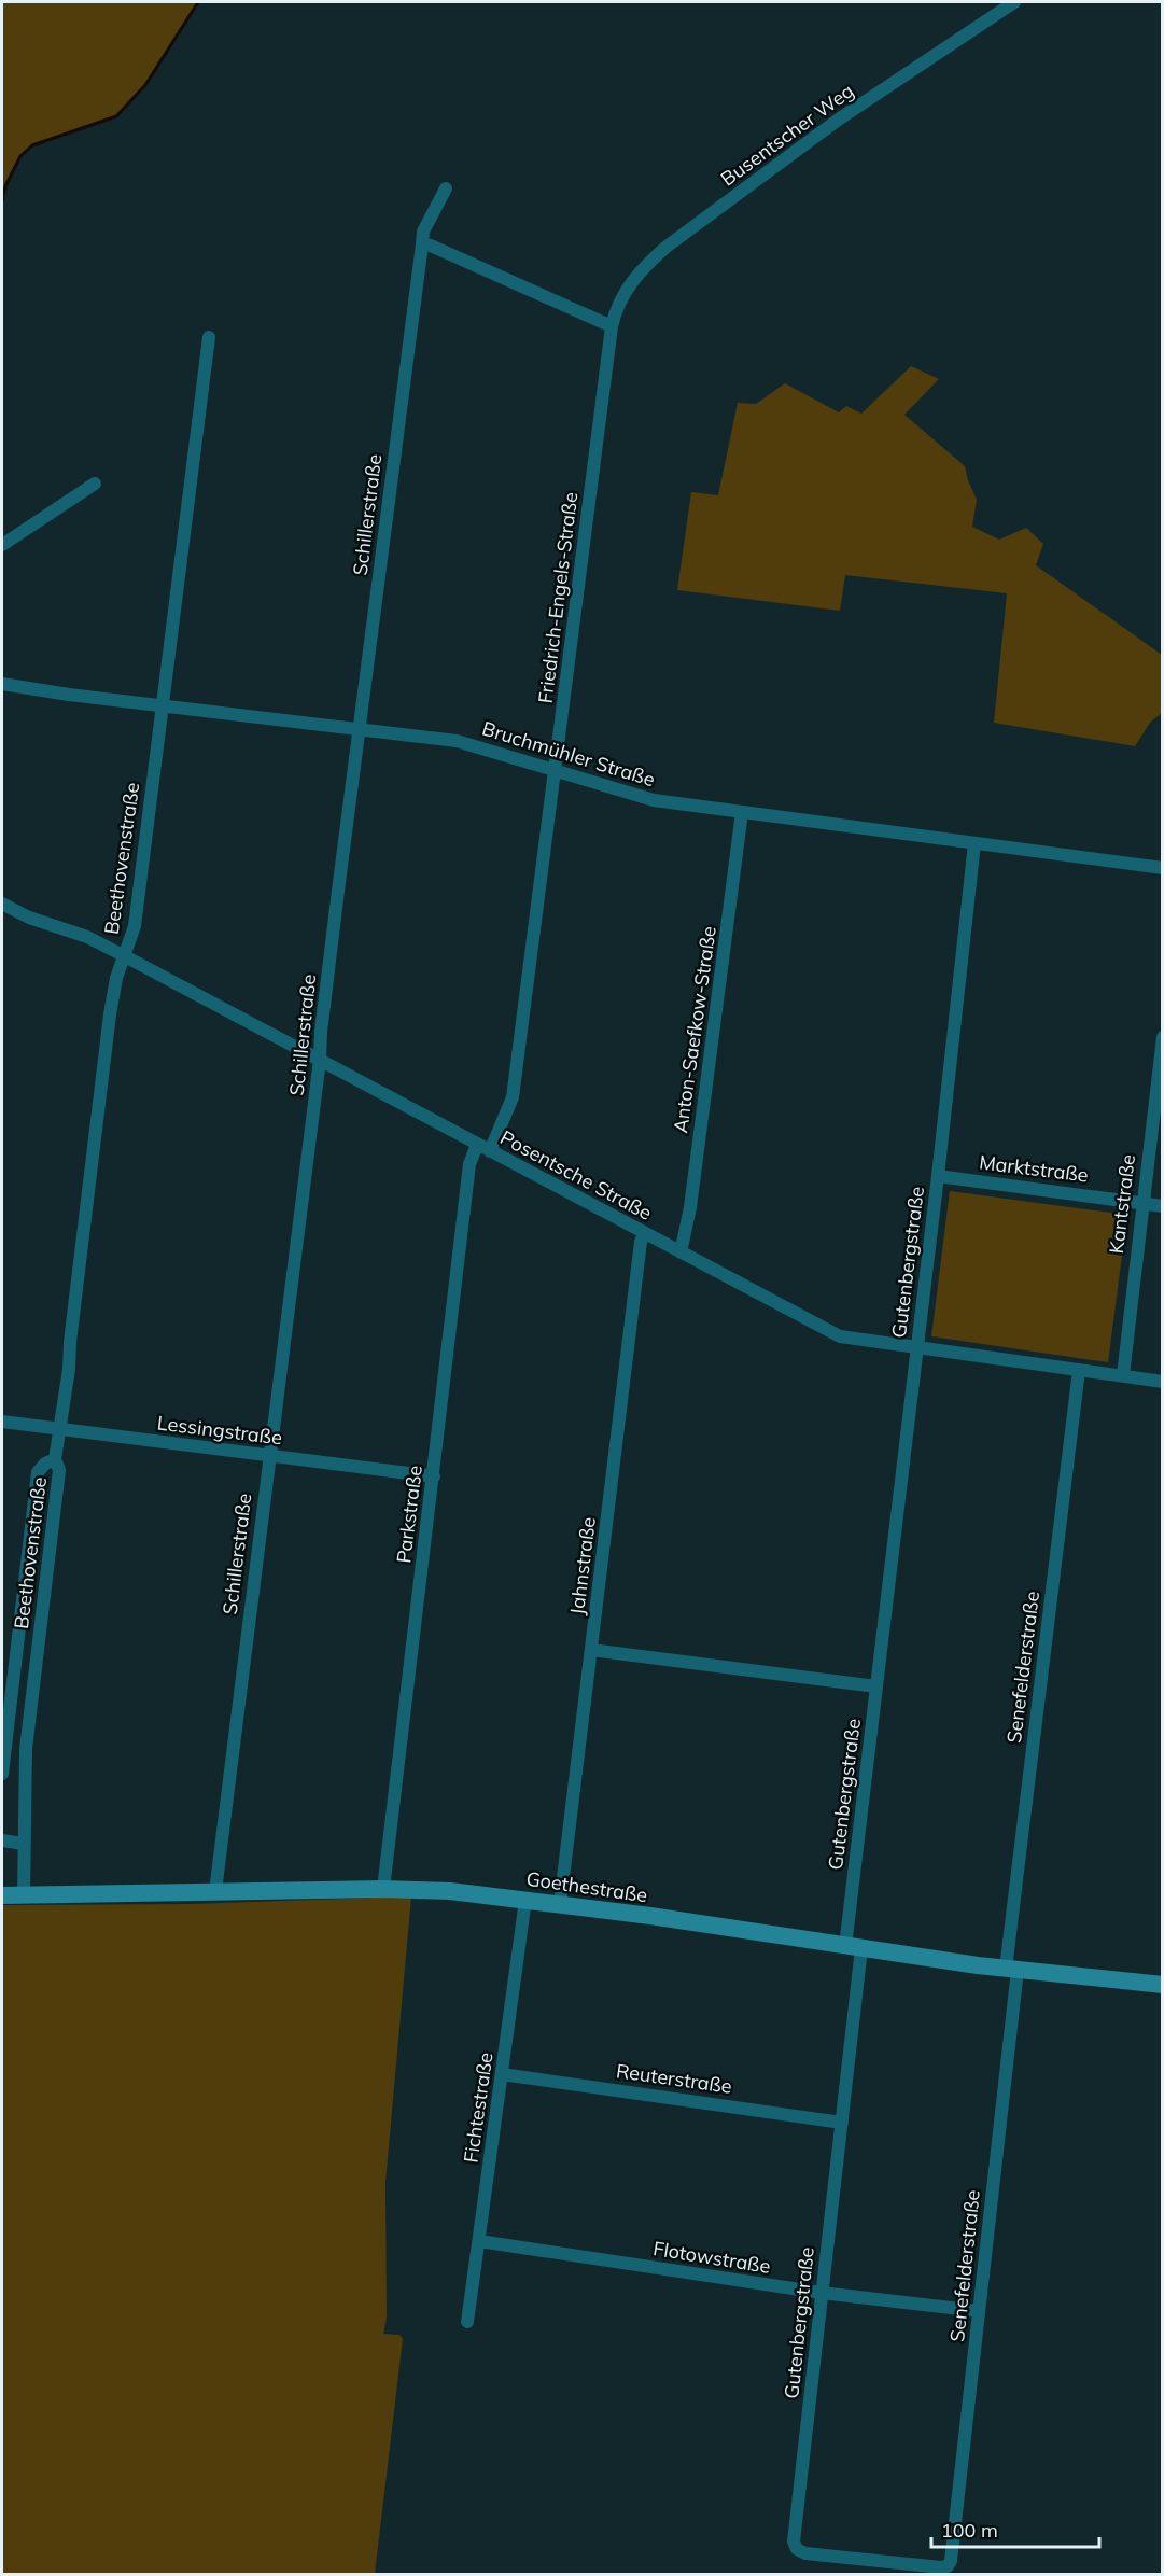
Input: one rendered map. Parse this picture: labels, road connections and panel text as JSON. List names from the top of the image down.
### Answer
{
  "streets": {
    "street": [
      "Busentscher Weg",
      "Schillerstraße",
      "Friedrich-Engels-Straße",
      "Bruchmühler Straße",
      "Beethovenstraße",
      "Anton-Saefkow-Straße",
      "Marktstraße",
      "Posentsche Straße",
      "Kantstraße",
      "Gutenbergstraße",
      "Lessingstraße",
      "Parkstraße",
      "Jahnstraße",
      "Senefelderstraße",
      "Goethestraße",
      "Reuterstraße",
      "Fichtestraße",
      "Flotowstraße"
    ]
  },
  "crossings": [
    ["Busentscher Weg", "Friedrich-Engels-Straße"],
    ["Schillerstraße", "Bruchmühler Straße"],
    ["Schillerstraße", "Posentsche Straße"],
    ["Schillerstraße", "Lessingstraße"],
    ["Schillerstraße", "Goethestraße"],
    ["Friedrich-Engels-Straße", "Bruchmühler Straße"],
    ["Friedrich-Engels-Straße", "Posentsche Straße"],
    ["Bruchmühler Straße", "Beethovenstraße"],
    ["Bruchmühler Straße", "Anton-Saefkow-Straße"],
    ["Bruchmühler Straße", "Gutenbergstraße"],
    ["Beethovenstraße", "Posentsche Straße"],
    ["Beethovenstraße", "Lessingstraße"],
    ["Beethovenstraße", "Goethestraße"],
    ["Anton-Saefkow-Straße", "Posentsche Straße"],
    ["Marktstraße", "Kantstraße"],
    ["Marktstraße", "Gutenbergstraße"],
    ["Posentsche Straße", "Kantstraße"],
    ["Posentsche Straße", "Gutenbergstraße"],
    ["Posentsche Straße", "Parkstraße"],
    ["Posentsche Straße", "Jahnstraße"],
    ["Posentsche Straße", "Senefelderstraße"],
    ["Gutenbergstraße", "Senefelderstraße"],
    ["Gutenbergstraße", "Goethestraße"],
    ["Gutenbergstraße", "Reuterstraße"],
    ["Gutenbergstraße", "Flotowstraße"],
    ["Lessingstraße", "Parkstraße"],
    ["Parkstraße", "Goethestraße"],
    ["Jahnstraße", "Goethestraße"],
    ["Senefelderstraße", "Goethestraße"],
    ["Senefelderstraße", "Flotowstraße"],
    ["Goethestraße", "Fichtestraße"],
    ["Reuterstraße", "Fichtestraße"],
    ["Fichtestraße", "Flotowstraße"]
  ],
  "scale_bar": "100 m"
}
